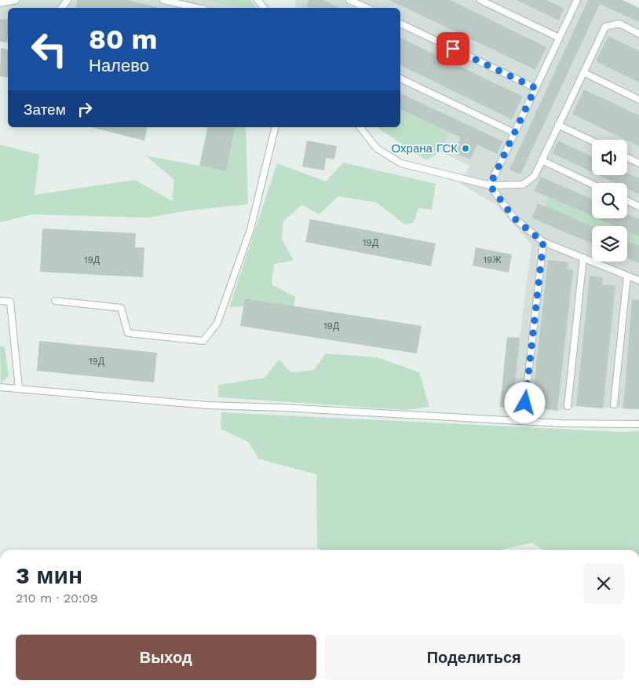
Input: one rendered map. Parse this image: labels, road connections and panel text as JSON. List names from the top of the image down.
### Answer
{
  "places": ["Охрана ГСК"],
  "house_numbers": [
    "19Д",
    "19Д",
    "19Ж",
    "19Д",
    "19Д"
  ],
  "page": {
    "turn": ["80 m", "Налево"],
    "then": "Затем",
    "heading": ["3 мин", "210 m · 20:09"],
    "buttons": ["Выход", "Поделиться"]
  }
}
